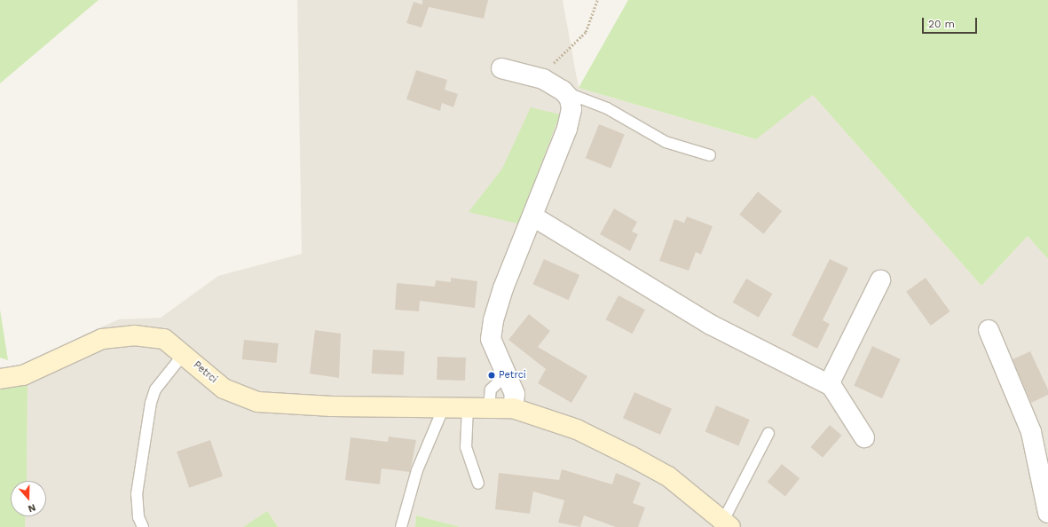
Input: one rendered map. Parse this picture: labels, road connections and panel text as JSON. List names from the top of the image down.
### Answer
{
  "streets": {
    "street": ["Petrci"]
  },
  "places": ["Petrci"],
  "scale_bar": "20 m",
  "north": "bottom"
}
